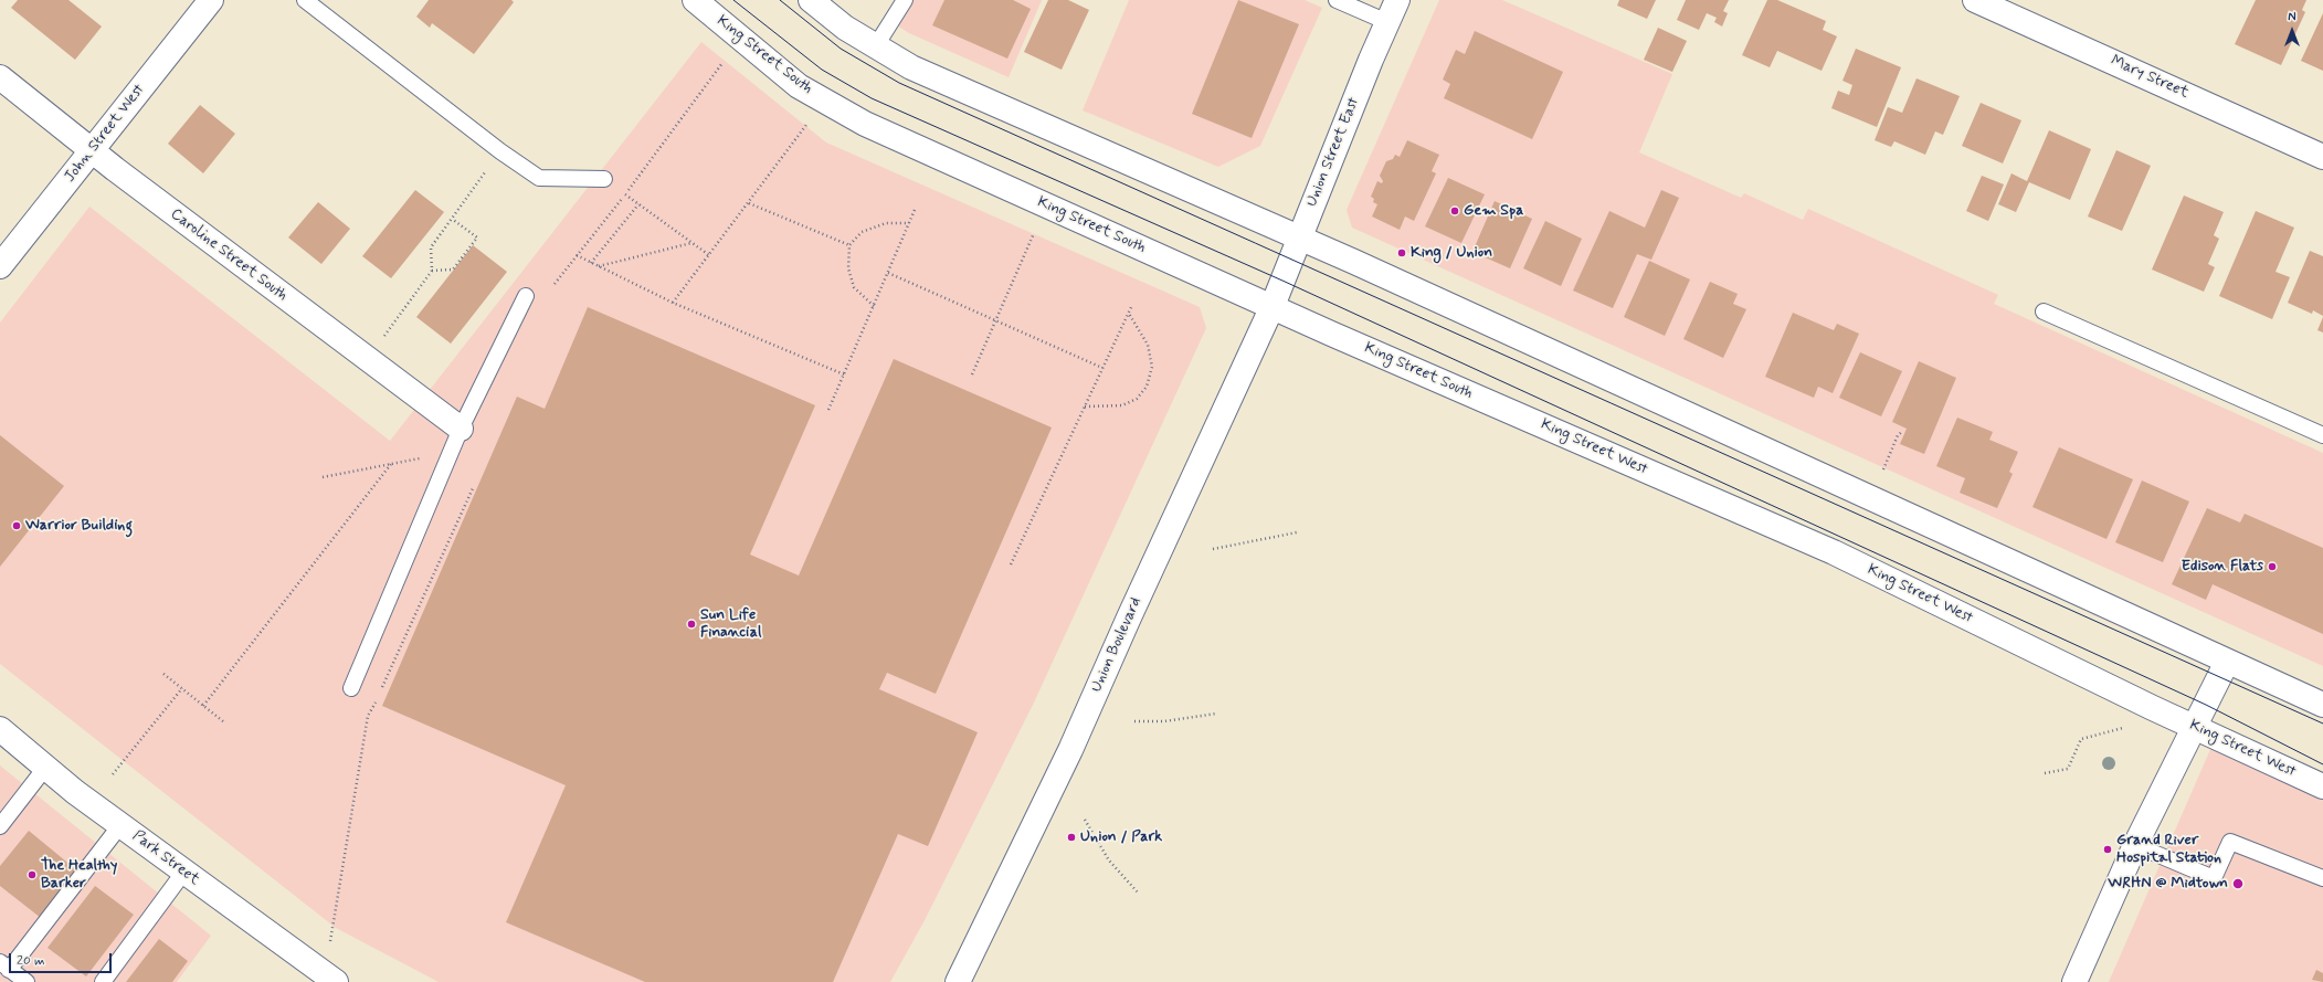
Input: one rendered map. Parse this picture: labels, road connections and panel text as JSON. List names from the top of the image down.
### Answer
{
  "streets": {
    "main road": [
      "King Street South",
      "Mary Street",
      "John Street West",
      "Union Street East",
      "Caroline Street South",
      "King Street West",
      "Union Boulevard",
      "Park Street"
    ]
  },
  "crossings": [
    ["King Street South", "Union Street East"],
    ["King Street South", "King Street West"],
    ["King Street South", "Union Boulevard"],
    ["John Street West", "Caroline Street South"],
    ["Union Street East", "Union Boulevard"]
  ],
  "places": [
    "Gem Spa",
    "King / Union",
    "Warrior Building",
    "Edison Flats",
    "Sun Life Financial",
    "Union / Park",
    "Grand River Hospital Station",
    "The Healthy Barker",
    "WRHN @ Midtown"
  ],
  "scale_bar": "20 m",
  "north": "top"
}
